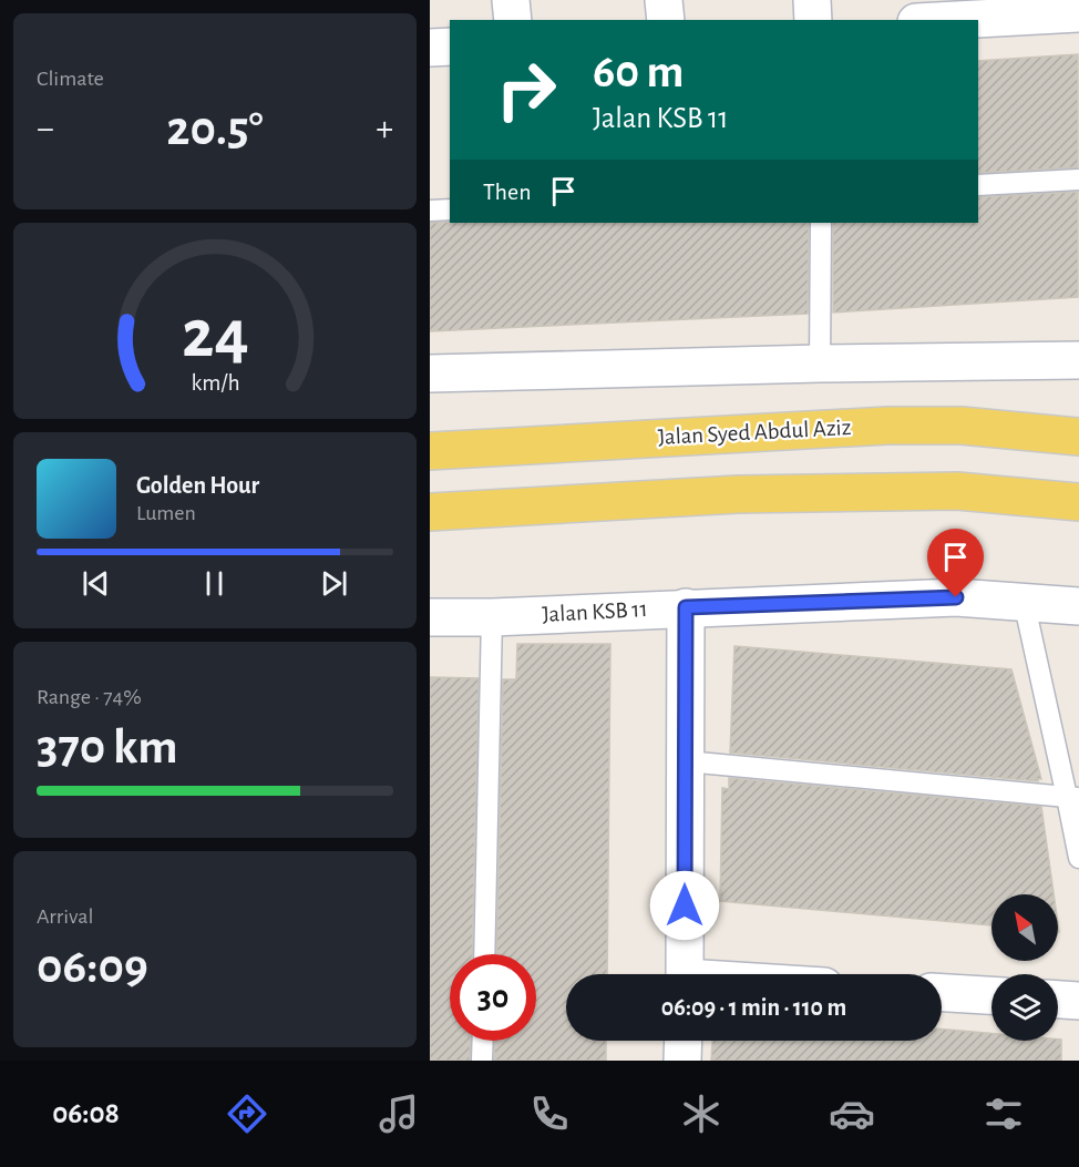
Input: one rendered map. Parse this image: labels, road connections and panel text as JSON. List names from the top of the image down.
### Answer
{
  "streets": {
    "main road": ["Jalan Syed Abdul Aziz"],
    "street": ["Jalan KSB 11"]
  },
  "north": "top left",
  "page": {
    "tile": [
      "Climate",
      ["Range · 74%", "370 km"],
      ["Arrival", "06:09"]
    ],
    "turn": ["60 m", "Jalan KSB 11"],
    "heat": ["−", "20.5°", "+"],
    "then": "Then",
    "song": ["Golden Hour", "Lumen"],
    "limit": "30",
    "trip": "06:09 · 1 min · 110 m",
    "tabs": "06:08",
    "gauge": ["24", "km/h"]
  }
}
